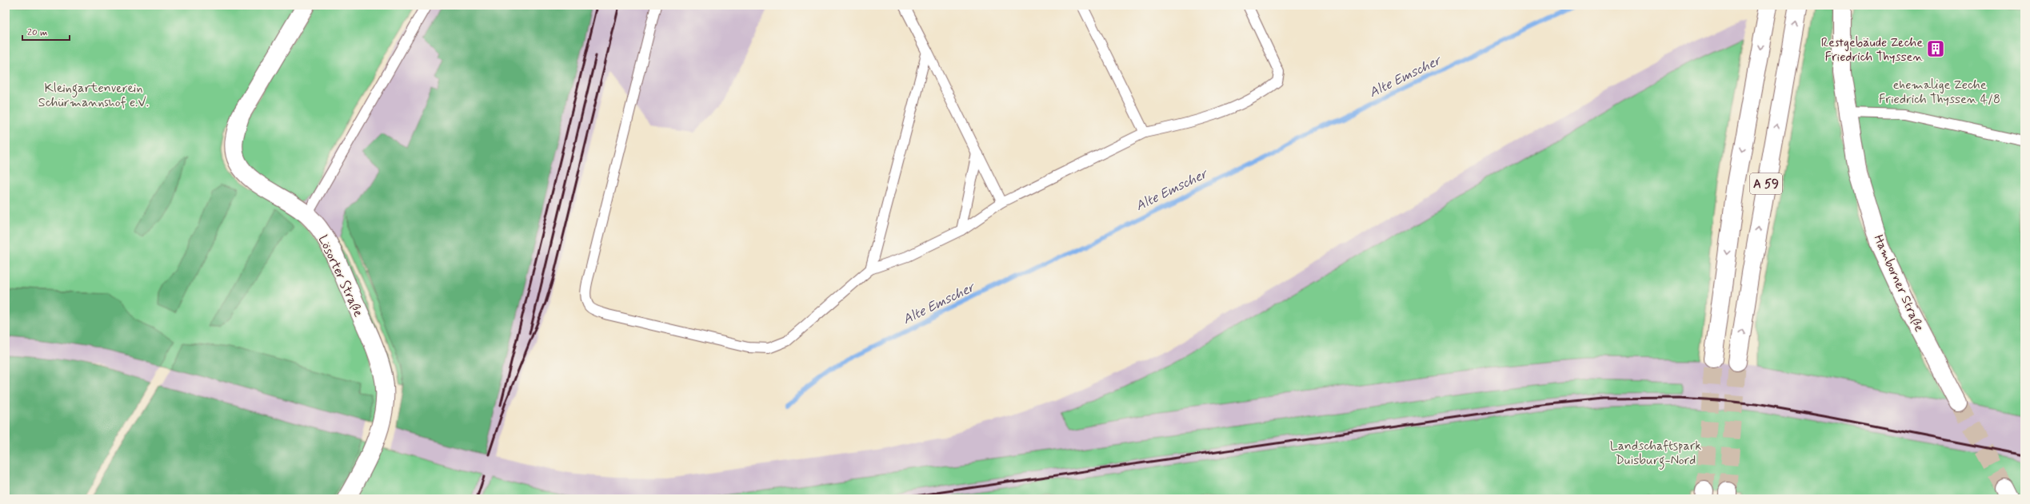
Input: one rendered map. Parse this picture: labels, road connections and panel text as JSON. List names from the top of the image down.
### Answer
{
  "streets": {
    "main road": ["A 59", "Lösorter Straße", "Hamborner Straße"]
  },
  "water": ["Alte Emscher"],
  "parks": ["ehemalige Zeche Friedrich Thyssen 4/8", "Kleingartenverein Schürmannshof e.V.", "Landschaftspark Duisburg-Nord"],
  "places": {
    "building": ["Restgebäude Zeche Friedrich Thyssen"]
  },
  "scale_bar": "20 m"
}
